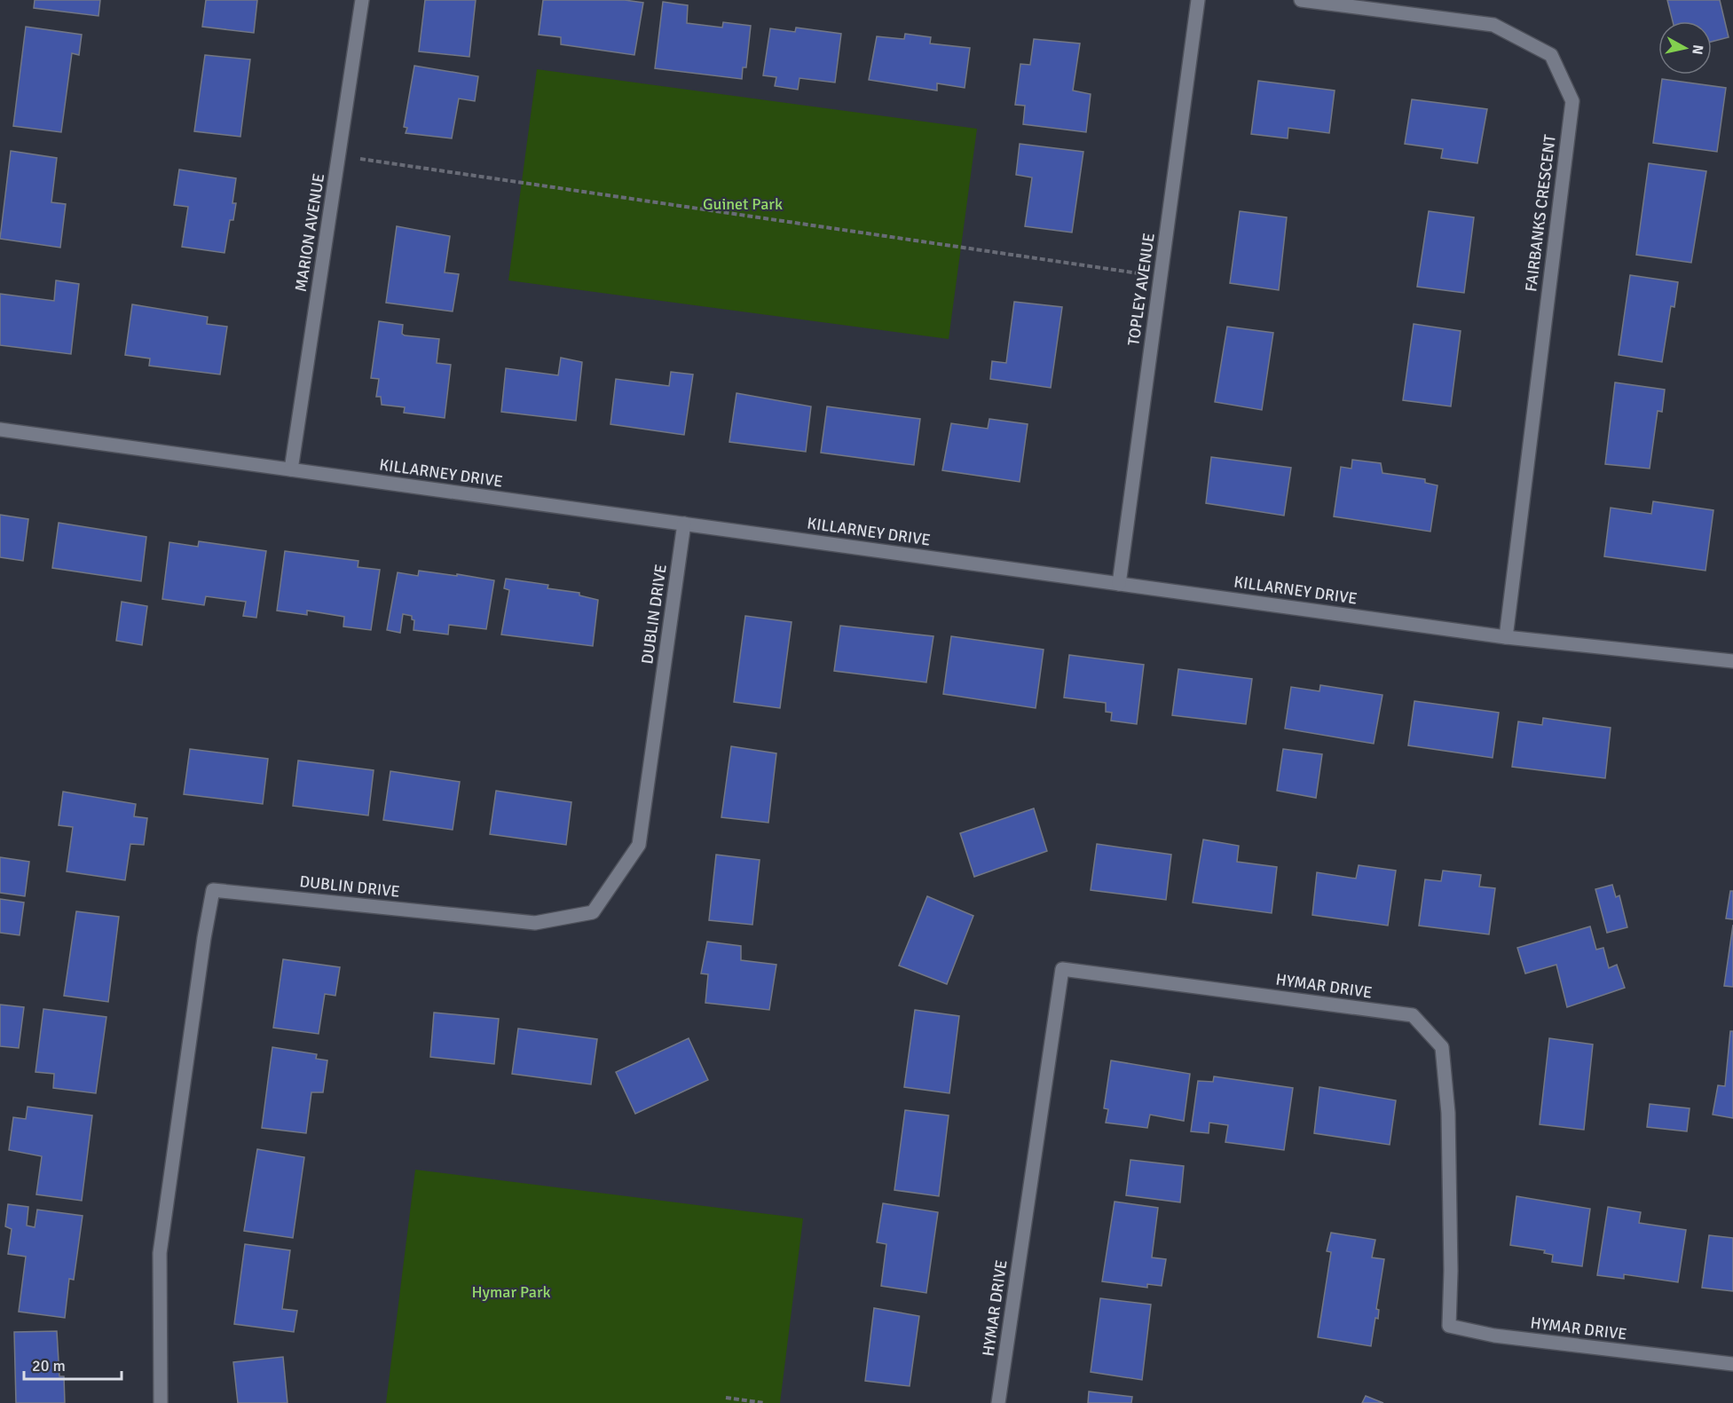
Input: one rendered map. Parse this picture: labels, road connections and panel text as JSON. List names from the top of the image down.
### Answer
{
  "streets": {
    "street": [
      "FAIRBANKS CRESCENT",
      "MARION AVENUE",
      "TOPLEY AVENUE",
      "KILLARNEY DRIVE",
      "DUBLIN DRIVE",
      "HYMAR DRIVE"
    ]
  },
  "crossings": [
    ["FAIRBANKS CRESCENT", "KILLARNEY DRIVE"],
    ["MARION AVENUE", "KILLARNEY DRIVE"],
    ["TOPLEY AVENUE", "KILLARNEY DRIVE"],
    ["KILLARNEY DRIVE", "DUBLIN DRIVE"]
  ],
  "parks": ["Guinet Park", "Hymar Park"],
  "scale_bar": "20 m",
  "north": "right"
}
